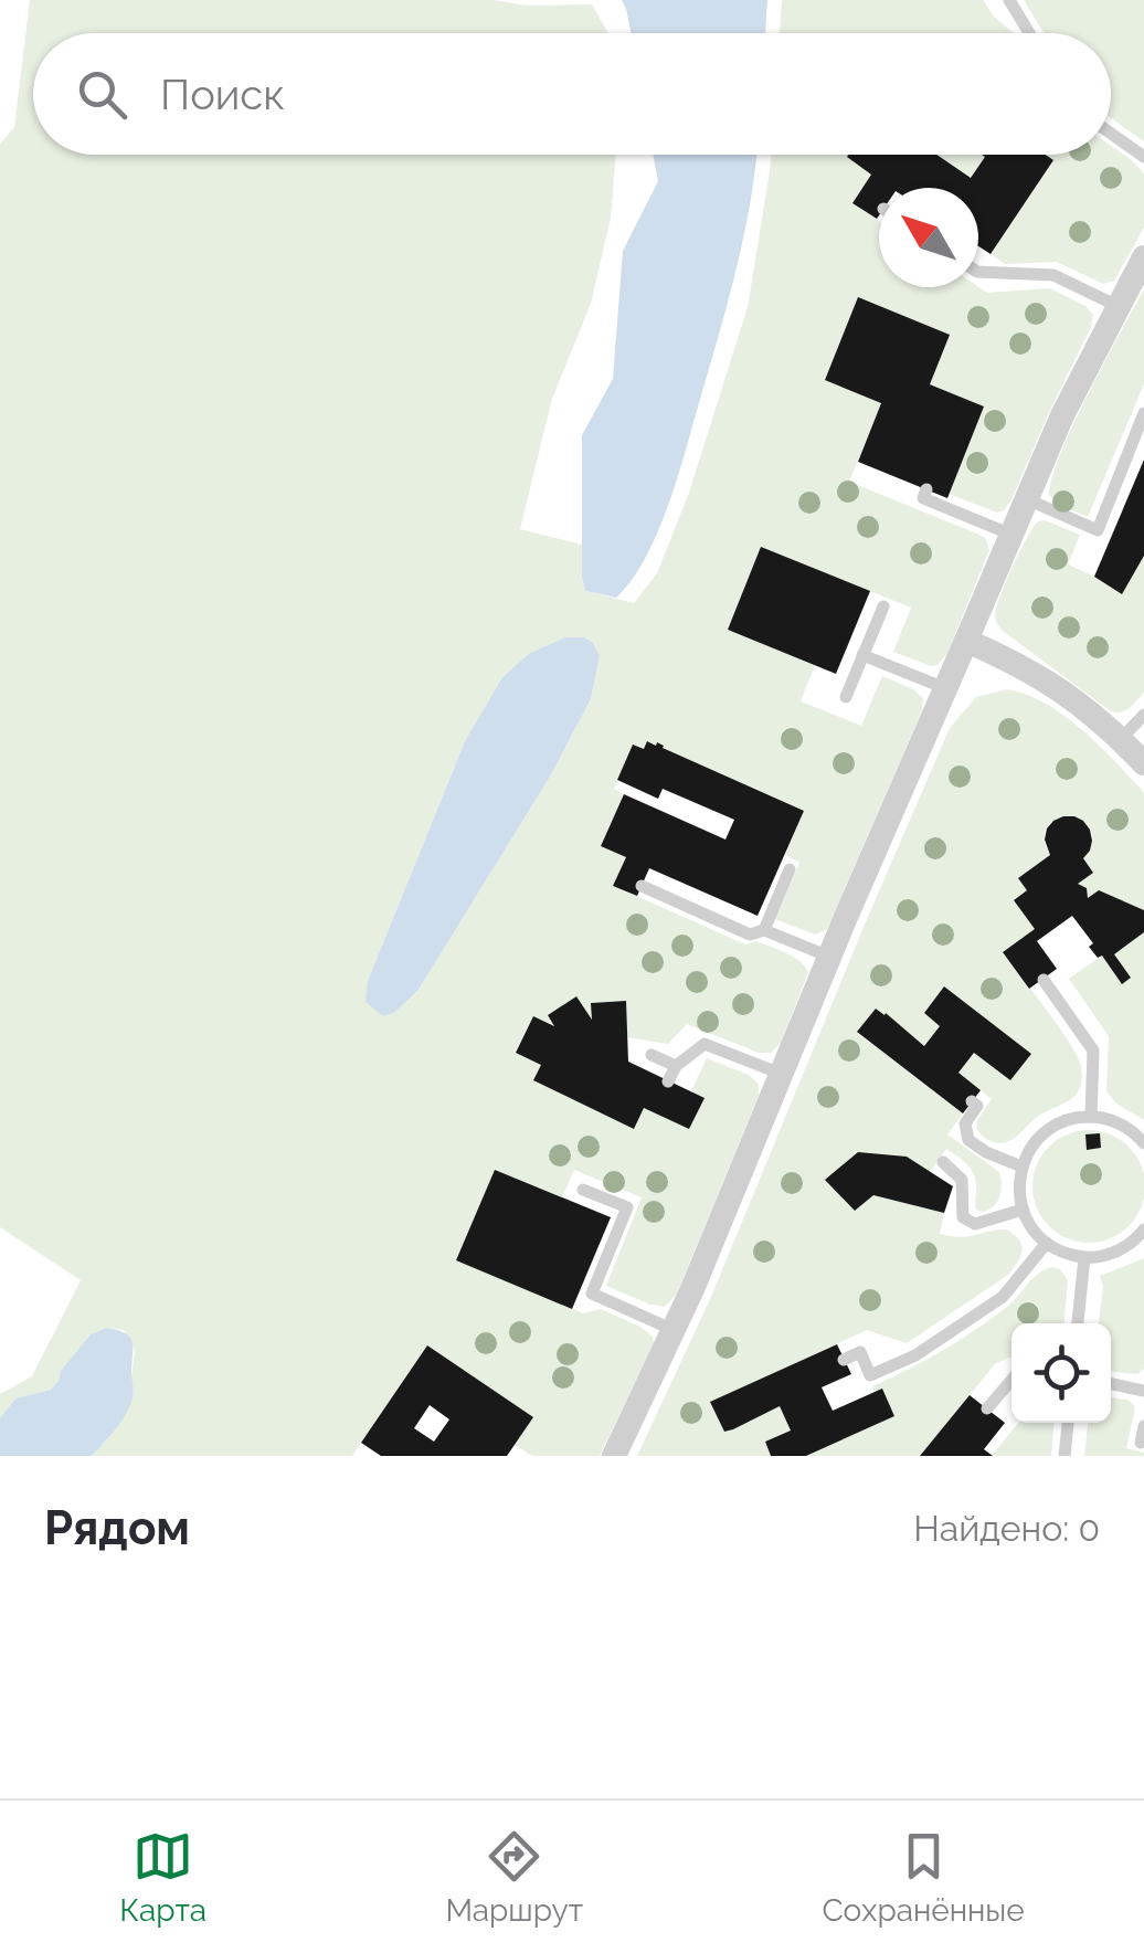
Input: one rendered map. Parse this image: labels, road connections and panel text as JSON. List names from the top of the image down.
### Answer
{
  "north": "top left",
  "page": {
    "search": "Поиск",
    "heading": ["Рядом", "Найдено: 0"],
    "nav": ["Карта", "Маршрут", "Сохранённые"]
  }
}
